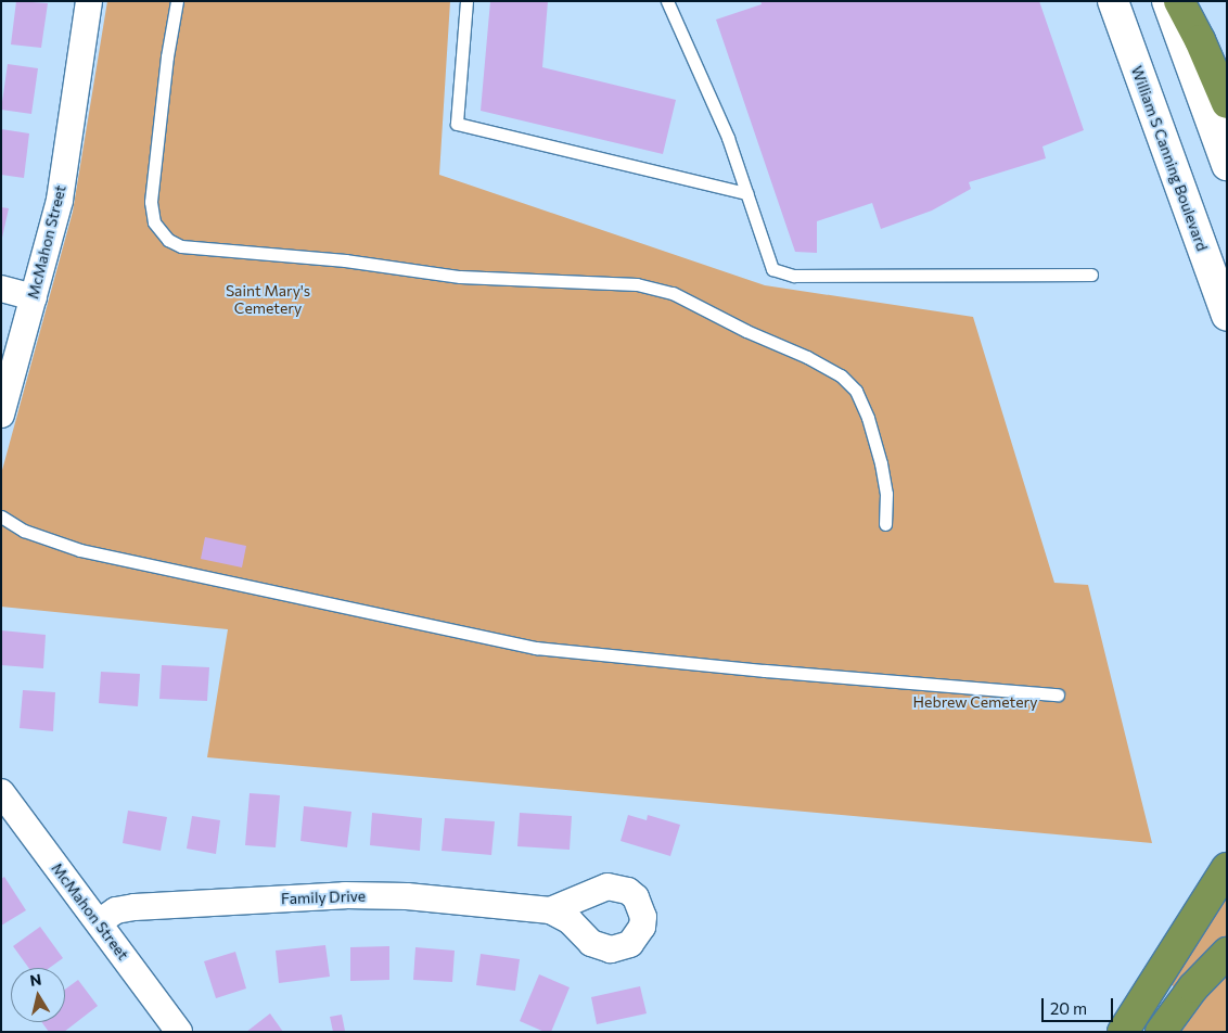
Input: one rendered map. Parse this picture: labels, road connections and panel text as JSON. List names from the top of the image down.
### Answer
{
  "streets": {
    "main road": ["William S Canning Boulevard"],
    "street": ["McMahon Street", "Family Drive"]
  },
  "crossings": [
    ["McMahon Street", "Family Drive"]
  ],
  "parks": ["Saint Mary's Cemetery", "Hebrew Cemetery"],
  "scale_bar": "20 m",
  "north": "top"
}
